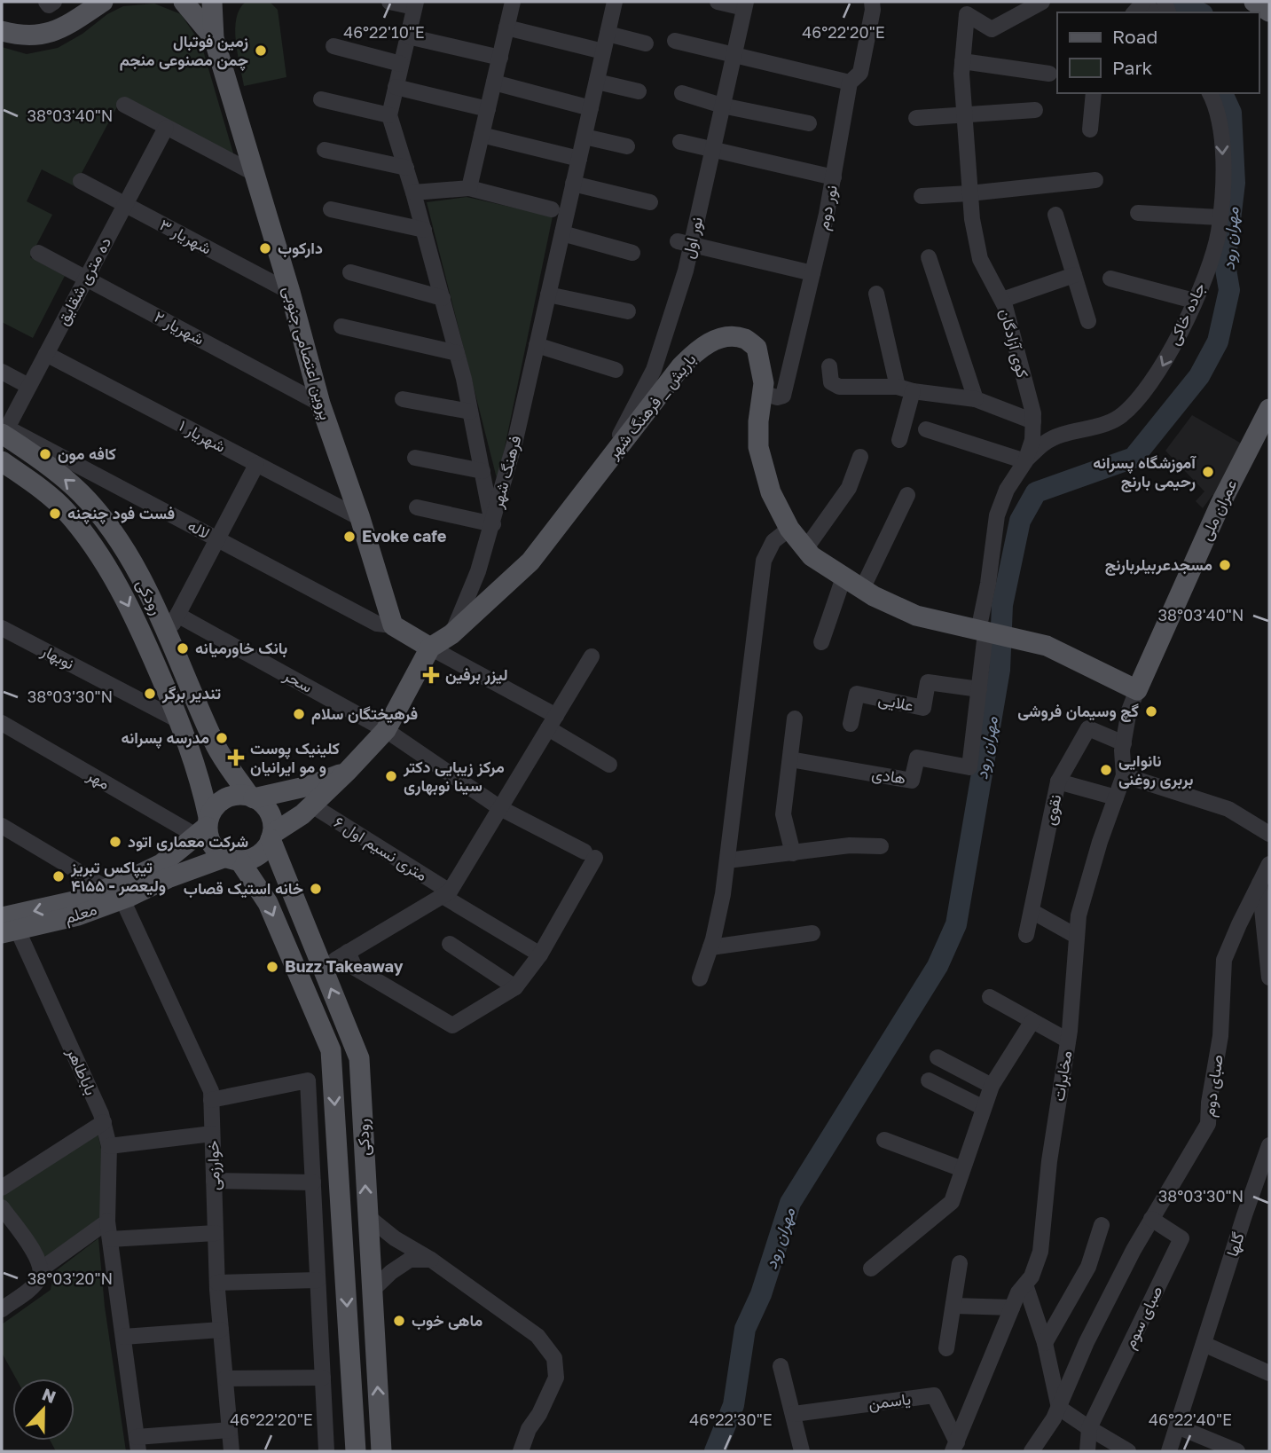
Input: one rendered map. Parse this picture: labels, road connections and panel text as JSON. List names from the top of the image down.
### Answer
{
  "streets": {
    "main road": [
      "پروین اعتصامی جنوبی",
      "باریش _ فرهنگ شهر",
      "عمران ملی",
      "رودکى",
      "معلم",
      "رودکی"
    ],
    "street": [
      "نور دوم",
      "شهریار ۳",
      "نور اول",
      "ده متری شقایق",
      "جاده خاکی",
      "شهریار ۲",
      "کوی آزادگان",
      "شهریار ۱",
      "فرهنگ شهر",
      "لاله",
      "نوبهار",
      "سحر",
      "علایی",
      "هادی",
      "مهر",
      "نقوی",
      "۶ متری نسیم اول",
      "باباطاهر",
      "مخابرات",
      "صبای دوم",
      "خوارزمی",
      "گلها",
      "صبای سوم",
      "یاسمن"
    ]
  },
  "crossings": [
    ["نور دوم", "باریش _ فرهنگ شهر"],
    ["شهریار ۳", "ده متری شقایق"],
    ["شهریار ۳", "پروین اعتصامی جنوبی"],
    ["نور اول", "باریش _ فرهنگ شهر"],
    ["ده متری شقایق", "شهریار ۲"],
    ["ده متری شقایق", "شهریار ۱"],
    ["ده متری شقایق", "لاله"],
    ["ده متری شقایق", "رودکى"],
    ["جاده خاکی", "کوی آزادگان"],
    ["شهریار ۲", "پروین اعتصامی جنوبی"],
    ["کوی آزادگان", "باریش _ فرهنگ شهر"],
    ["کوی آزادگان", "علایی"],
    ["کوی آزادگان", "هادی"],
    ["پروین اعتصامی جنوبی", "شهریار ۱"],
    ["پروین اعتصامی جنوبی", "لاله"],
    ["باریش _ فرهنگ شهر", "عمران ملی"],
    ["باریش _ فرهنگ شهر", "سحر"],
    ["باریش _ فرهنگ شهر", "مخابرات"],
    ["عمران ملی", "مخابرات"],
    ["لاله", "رودکى"],
    ["رودکى", "نوبهار"],
    ["رودکى", "مهر"],
    ["رودکى", "معلم"],
    ["رودکى", "رودکی"],
    ["سحر", "۶ متری نسیم اول"],
    ["مهر", "معلم"],
    ["مهر", "رودکی"],
    ["نقوی", "مخابرات"],
    ["معلم", "باباطاهر"],
    ["معلم", "رودکی"],
    ["معلم", "خوارزمی"],
    ["مخابرات", "یاسمن"],
    ["صبای دوم", "صبای سوم"]
  ],
  "one_way": ["جاده خاکی"],
  "water": ["مهران رود"],
  "places": {
    "other": [
      "زمین فوتبال چمن مصنوعی منجم",
      "دارکوب",
      "کافه مون",
      "آموزشگاه پسرانه رحیمی بارنج",
      "فست فود چنچنه",
      "Evoke cafe",
      "مسجدعربیلربارنج",
      "بانک خاورمیانه",
      "تندیر برگر",
      "گچ وسیمان فروشی",
      "فرهیختگان سلام",
      "مدرسه پسرانه",
      "نانوایی بربری روغنی",
      "مرکز زیبایی دکتر سینا نوبهاری",
      "شرکت معماری اتود",
      "تیپاکس تبریز ولیعصر - ۴۱۵۵",
      "خانه استیک قصاب",
      "Buzz Takeaway",
      "ماهی خوب"
    ],
    "health": ["لیزر برفین", "کلینیک پوست و مو ایرانیان"]
  },
  "legend": ["Road", "Park"],
  "north": "top",
  "coordinates": [
    "46°22'10\"E",
    "46°22'20\"E",
    "38°03'40\"N",
    "38°03'30\"N",
    "38°03'20\"N",
    "46°22'30\"E",
    "46°22'40\"E"
  ]
}
